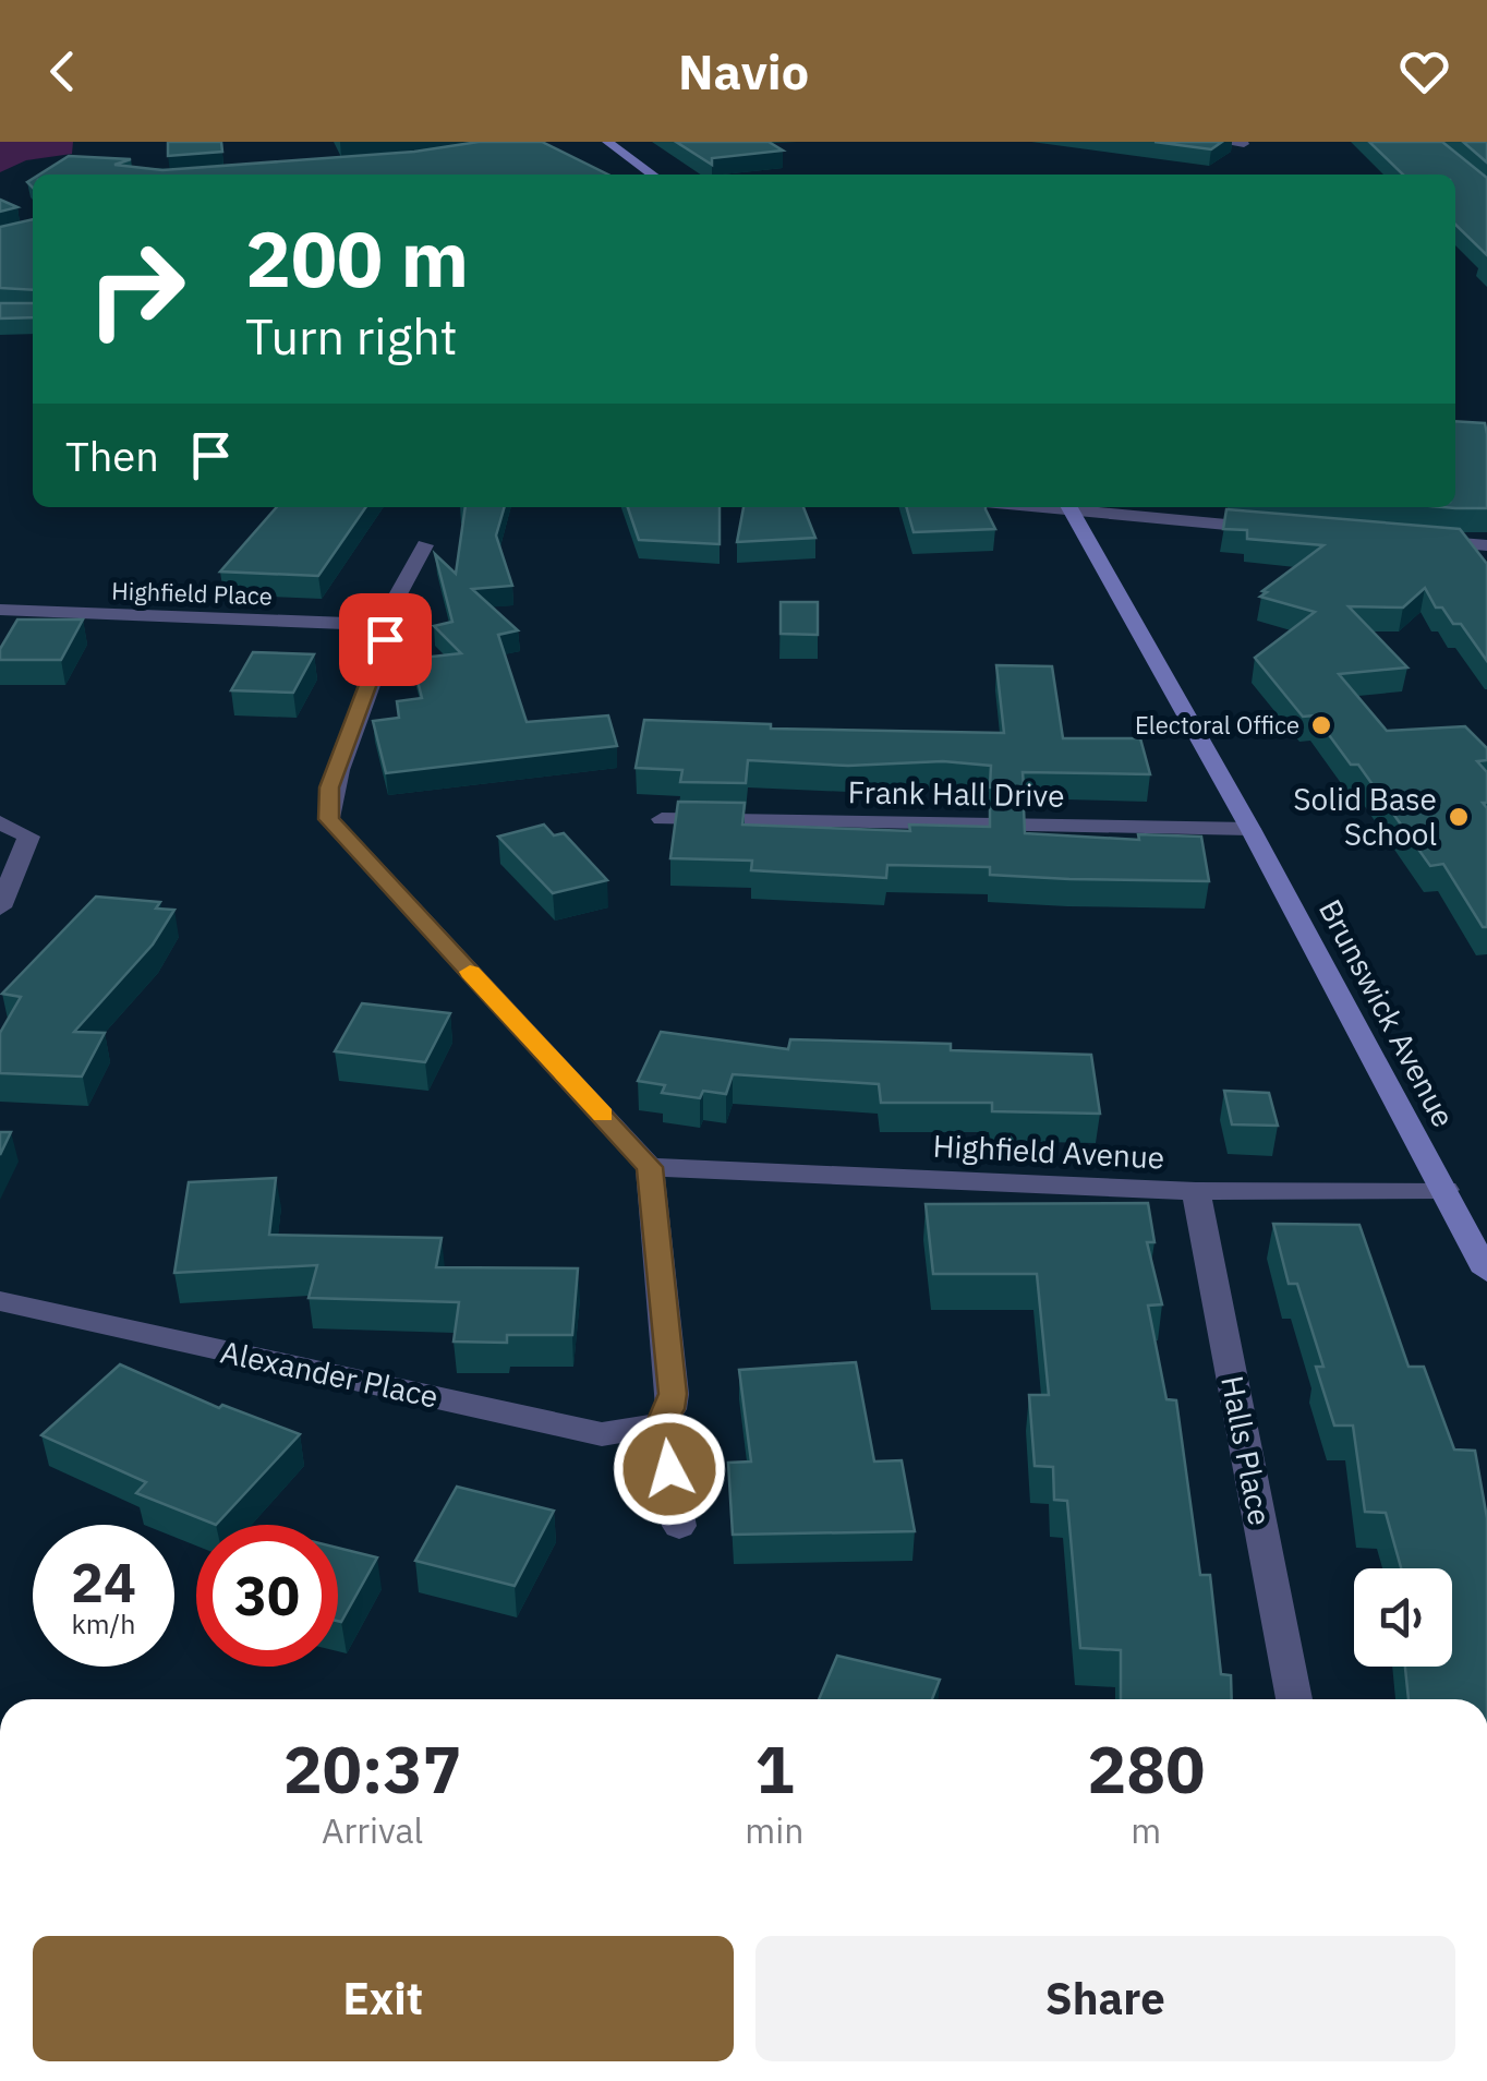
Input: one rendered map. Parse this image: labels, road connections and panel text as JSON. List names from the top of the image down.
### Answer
{
  "streets": {
    "main road": ["Brunswick Avenue"],
    "street": [
      "Highfield Place",
      "Frank Hall Drive",
      "Highfield Avenue",
      "Alexander Place",
      "Halls Place"
    ]
  },
  "crossings": [
    ["Frank Hall Drive", "Brunswick Avenue"],
    ["Brunswick Avenue", "Highfield Avenue"],
    ["Highfield Avenue", "Halls Place"]
  ],
  "places": ["Electoral Office", "Solid Base School"],
  "page": {
    "header": "Navio",
    "turn": ["200 m", "Turn right"],
    "then": "Then",
    "speed": "24 km/h",
    "limit": "30",
    "eta": [
      "20:37",
      "Arrival",
      "1",
      "min",
      "280",
      "m"
    ],
    "buttons": ["Exit", "Share"]
  }
}
